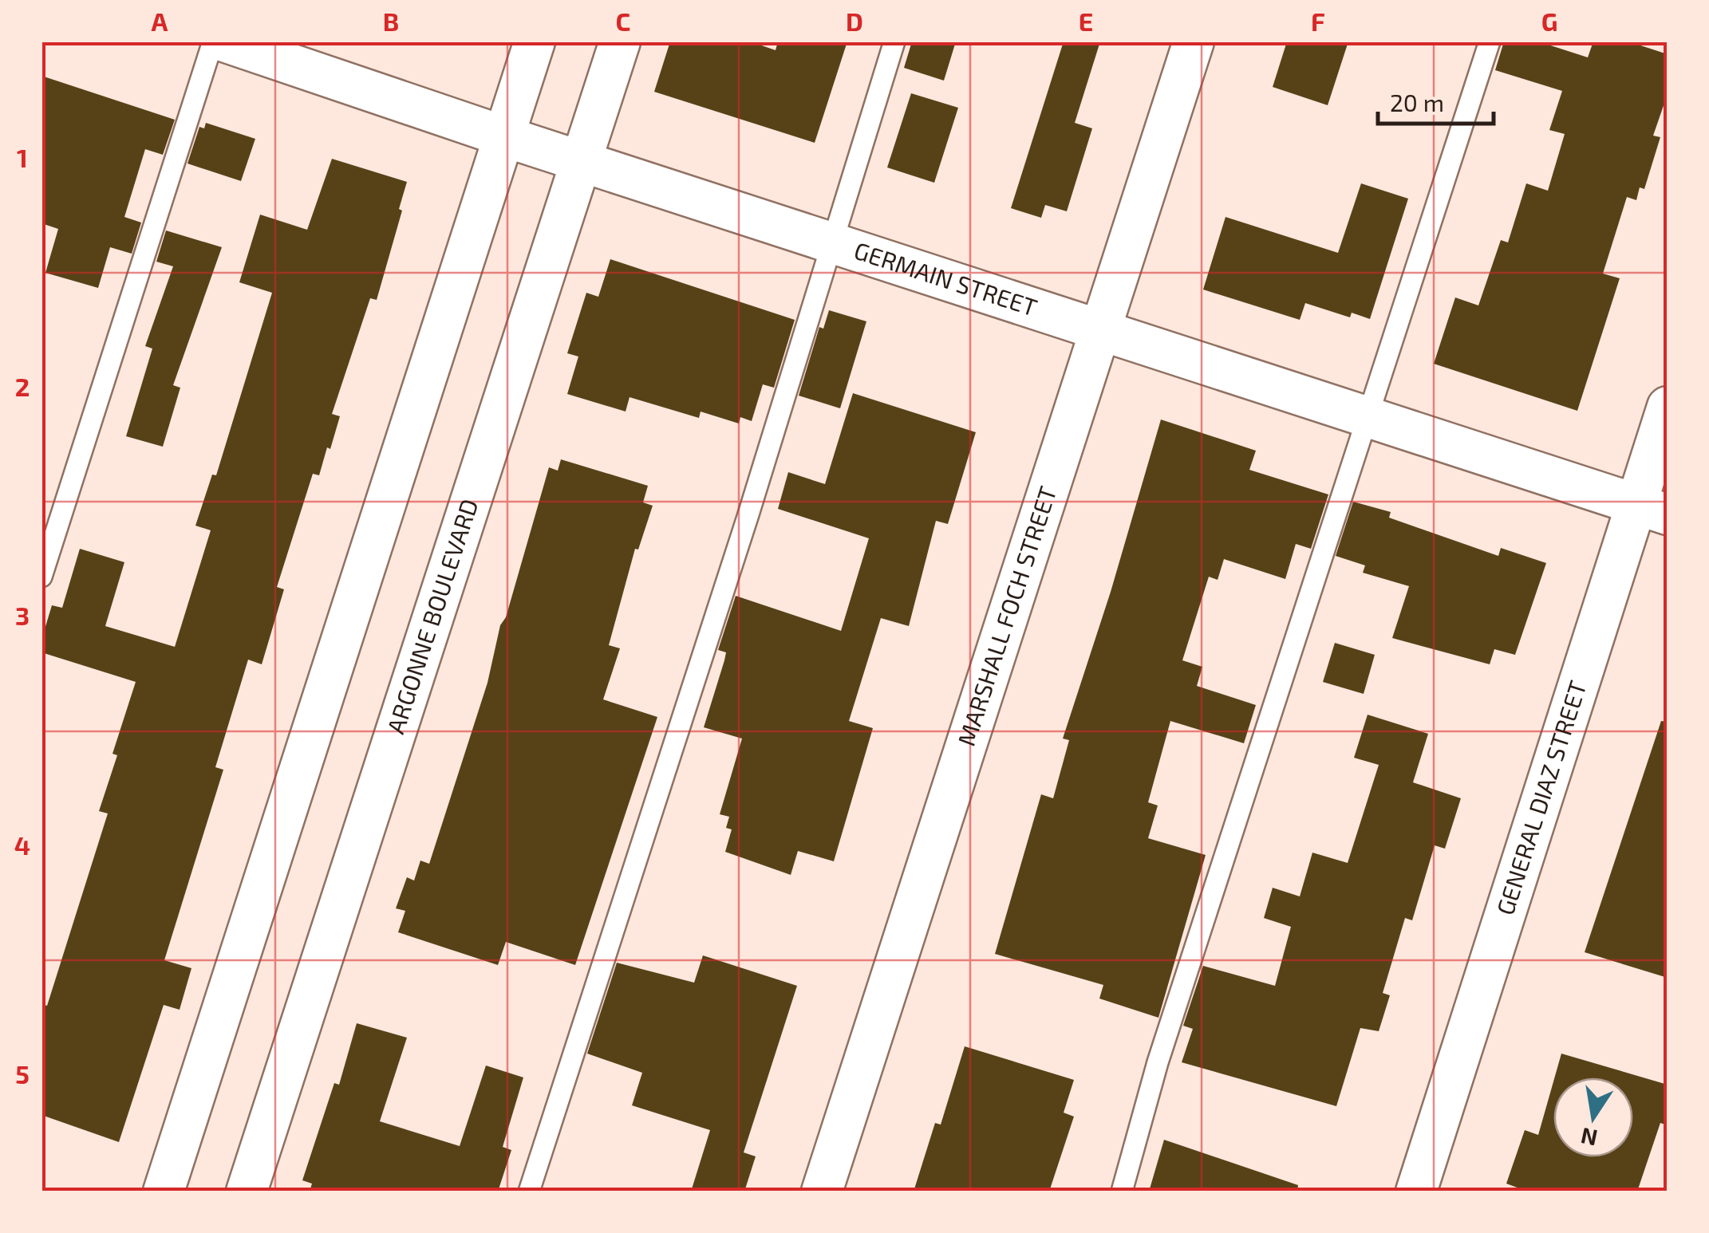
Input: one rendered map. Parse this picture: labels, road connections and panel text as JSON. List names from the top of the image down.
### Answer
{
  "streets": {
    "street": [
      "GERMAIN STREET",
      "ARGONNE BOULEVARD",
      "MARSHALL FOCH STREET",
      "GENERAL DIAZ STREET"
    ]
  },
  "crossings": [
    ["GERMAIN STREET", "ARGONNE BOULEVARD"],
    ["GERMAIN STREET", "MARSHALL FOCH STREET"],
    ["GERMAIN STREET", "GENERAL DIAZ STREET"]
  ],
  "scale_bar": "20 m",
  "north": "bottom",
  "grid": {
    "columns": [
      "A",
      "B",
      "C",
      "D",
      "E",
      "F",
      "G"
    ],
    "rows": [
      "1",
      "2",
      "3",
      "4",
      "5"
    ]
  }
}
